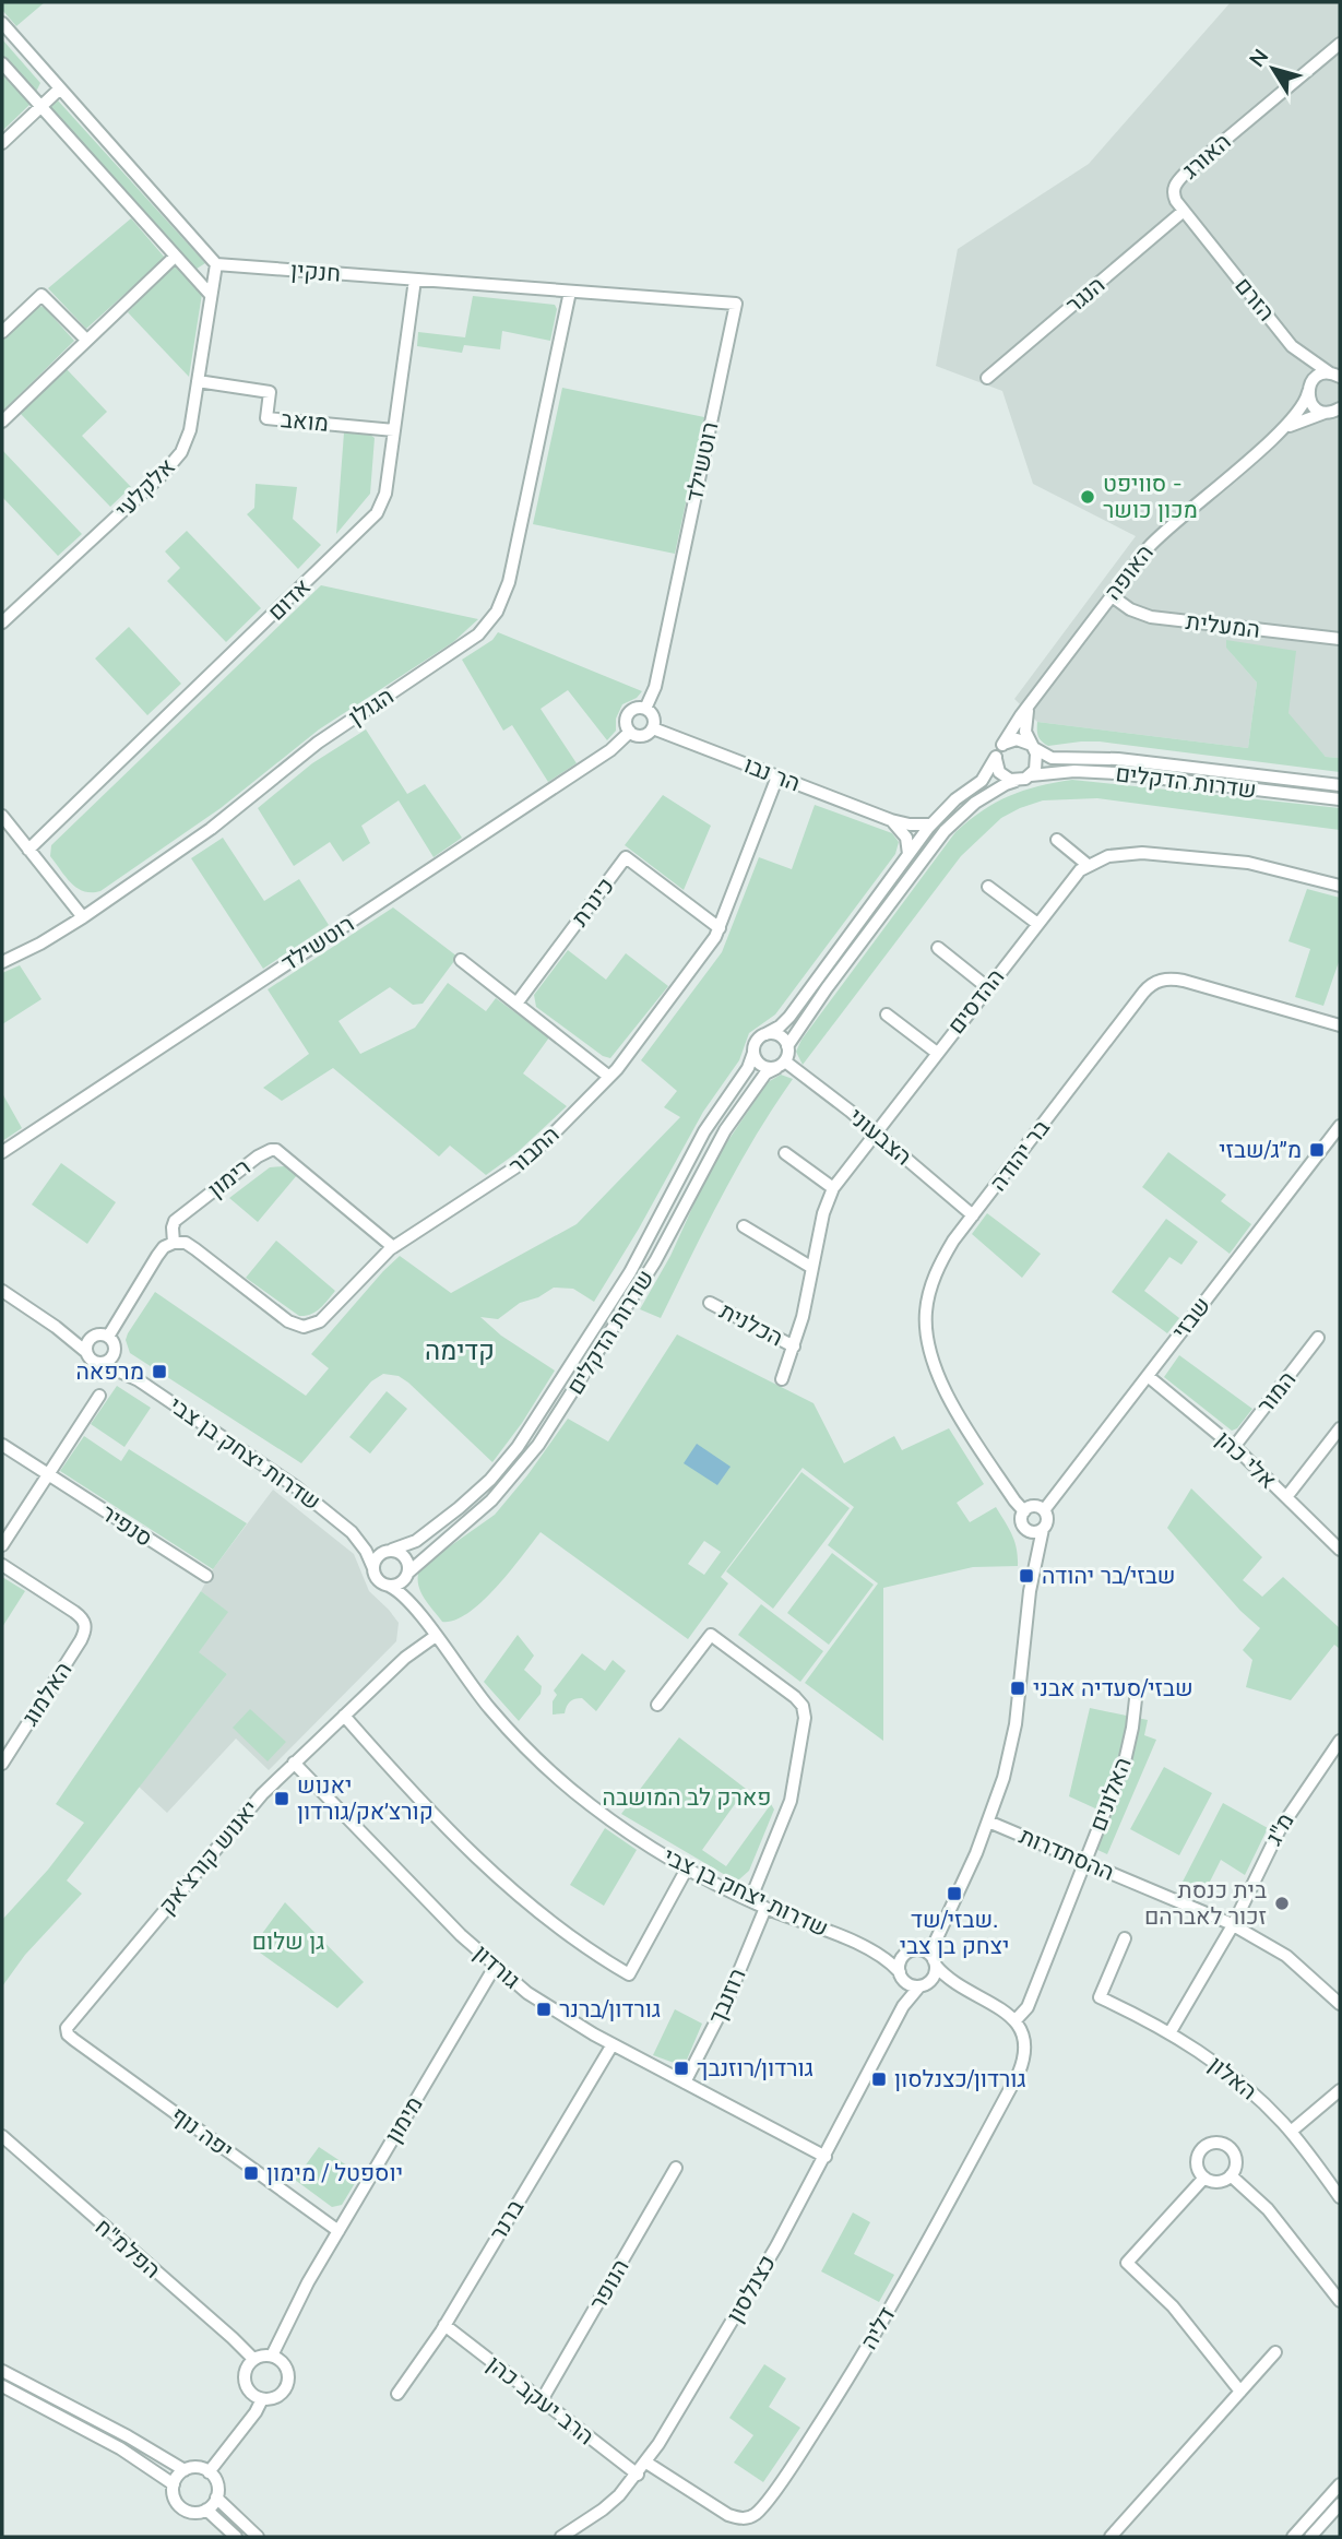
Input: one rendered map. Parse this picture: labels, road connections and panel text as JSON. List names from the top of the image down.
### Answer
{
  "streets": {
    "street": [
      "האורג",
      "חנקין",
      "הנגר",
      "הזרם",
      "מואב",
      "רוטשילד",
      "אלקלעי",
      "האופה",
      "אדום",
      "המעלית",
      "הגולן",
      "הר נבו",
      "שדרות הדקלים",
      "כינרת",
      "ההדסים",
      "הצבעוני",
      "התבור",
      "בר יהודה",
      "רימון",
      "שבזי",
      "הכלנית",
      "המור",
      "שדרות יצחק בן צבי",
      "אלי כהן",
      "סנפיר",
      "האלמוג",
      "האלונים",
      "מ\"ג",
      "ההסתדרות",
      "יאנוש קורצ'אק",
      "גורדון",
      "רוזנבך",
      "האלון",
      "מימון",
      "יפה נוף",
      "ברנר",
      "הפלמ\"ח",
      "הנופר",
      "כצנלסון",
      "דליה",
      "הרב יעקב כהן"
    ]
  },
  "crossings": [
    ["האורג", "הנגר"],
    ["האורג", "הזרם"],
    ["חנקין", "רוטשילד"],
    ["חנקין", "אלקלעי"],
    ["חנקין", "אדום"],
    ["חנקין", "הגולן"],
    ["הנגר", "הזרם"],
    ["הזרם", "האופה"],
    ["מואב", "אלקלעי"],
    ["מואב", "אדום"],
    ["רוטשילד", "הר נבו"],
    ["האופה", "המעלית"],
    ["האופה", "שדרות הדקלים"],
    ["הר נבו", "שדרות הדקלים"],
    ["הר נבו", "התבור"],
    ["שדרות הדקלים", "הצבעוני"],
    ["שדרות הדקלים", "שדרות יצחק בן צבי"],
    ["כינרת", "התבור"],
    ["ההדסים", "הצבעוני"],
    ["ההדסים", "הכלנית"],
    ["הצבעוני", "בר יהודה"],
    ["התבור", "רימון"],
    ["בר יהודה", "שבזי"],
    ["רימון", "שדרות יצחק בן צבי"],
    ["שבזי", "אלי כהן"],
    ["המור", "אלי כהן"],
    ["שדרות יצחק בן צבי", "יאנוש קורצ'אק"],
    ["שדרות יצחק בן צבי", "רוזנבך"],
    ["שדרות יצחק בן צבי", "כצנלסון"],
    ["האלונים", "ההסתדרות"],
    ["האלונים", "דליה"],
    ["מ\"ג", "ההסתדרות"],
    ["יאנוש קורצ'אק", "גורדון"],
    ["יאנוש קורצ'אק", "יפה נוף"],
    ["גורדון", "רוזנבך"],
    ["גורדון", "מימון"],
    ["גורדון", "ברנר"],
    ["גורדון", "כצנלסון"],
    ["מימון", "יפה נוף"],
    ["מימון", "הפלמ\"ח"],
    ["ברנר", "הרב יעקב כהן"],
    ["הנופר", "הרב יעקב כהן"],
    ["כצנלסון", "דליה"],
    ["כצנלסון", "הרב יעקב כהן"]
  ],
  "districts": ["קדימה"],
  "parks": ["פארק לב המושבה", "גן שלום"],
  "places": {
    "other": ["סוויפט - מכון כושר", "בית כנסת זכור לאברהם"],
    "transit": [
      "מ״ג/שבזי",
      "מרפאה",
      "שבזי/בר יהודה",
      "שבזי/סעדיה אבני",
      "יאנוש קורצ׳אק/גורדון",
      "שבזי/שד. יצחק בן צבי",
      "גורדון/ברנר",
      "גורדון/רוזנבך",
      "גורדון/כצנלסון",
      "יוספטל / מימון"
    ]
  },
  "north": "top left"
}
